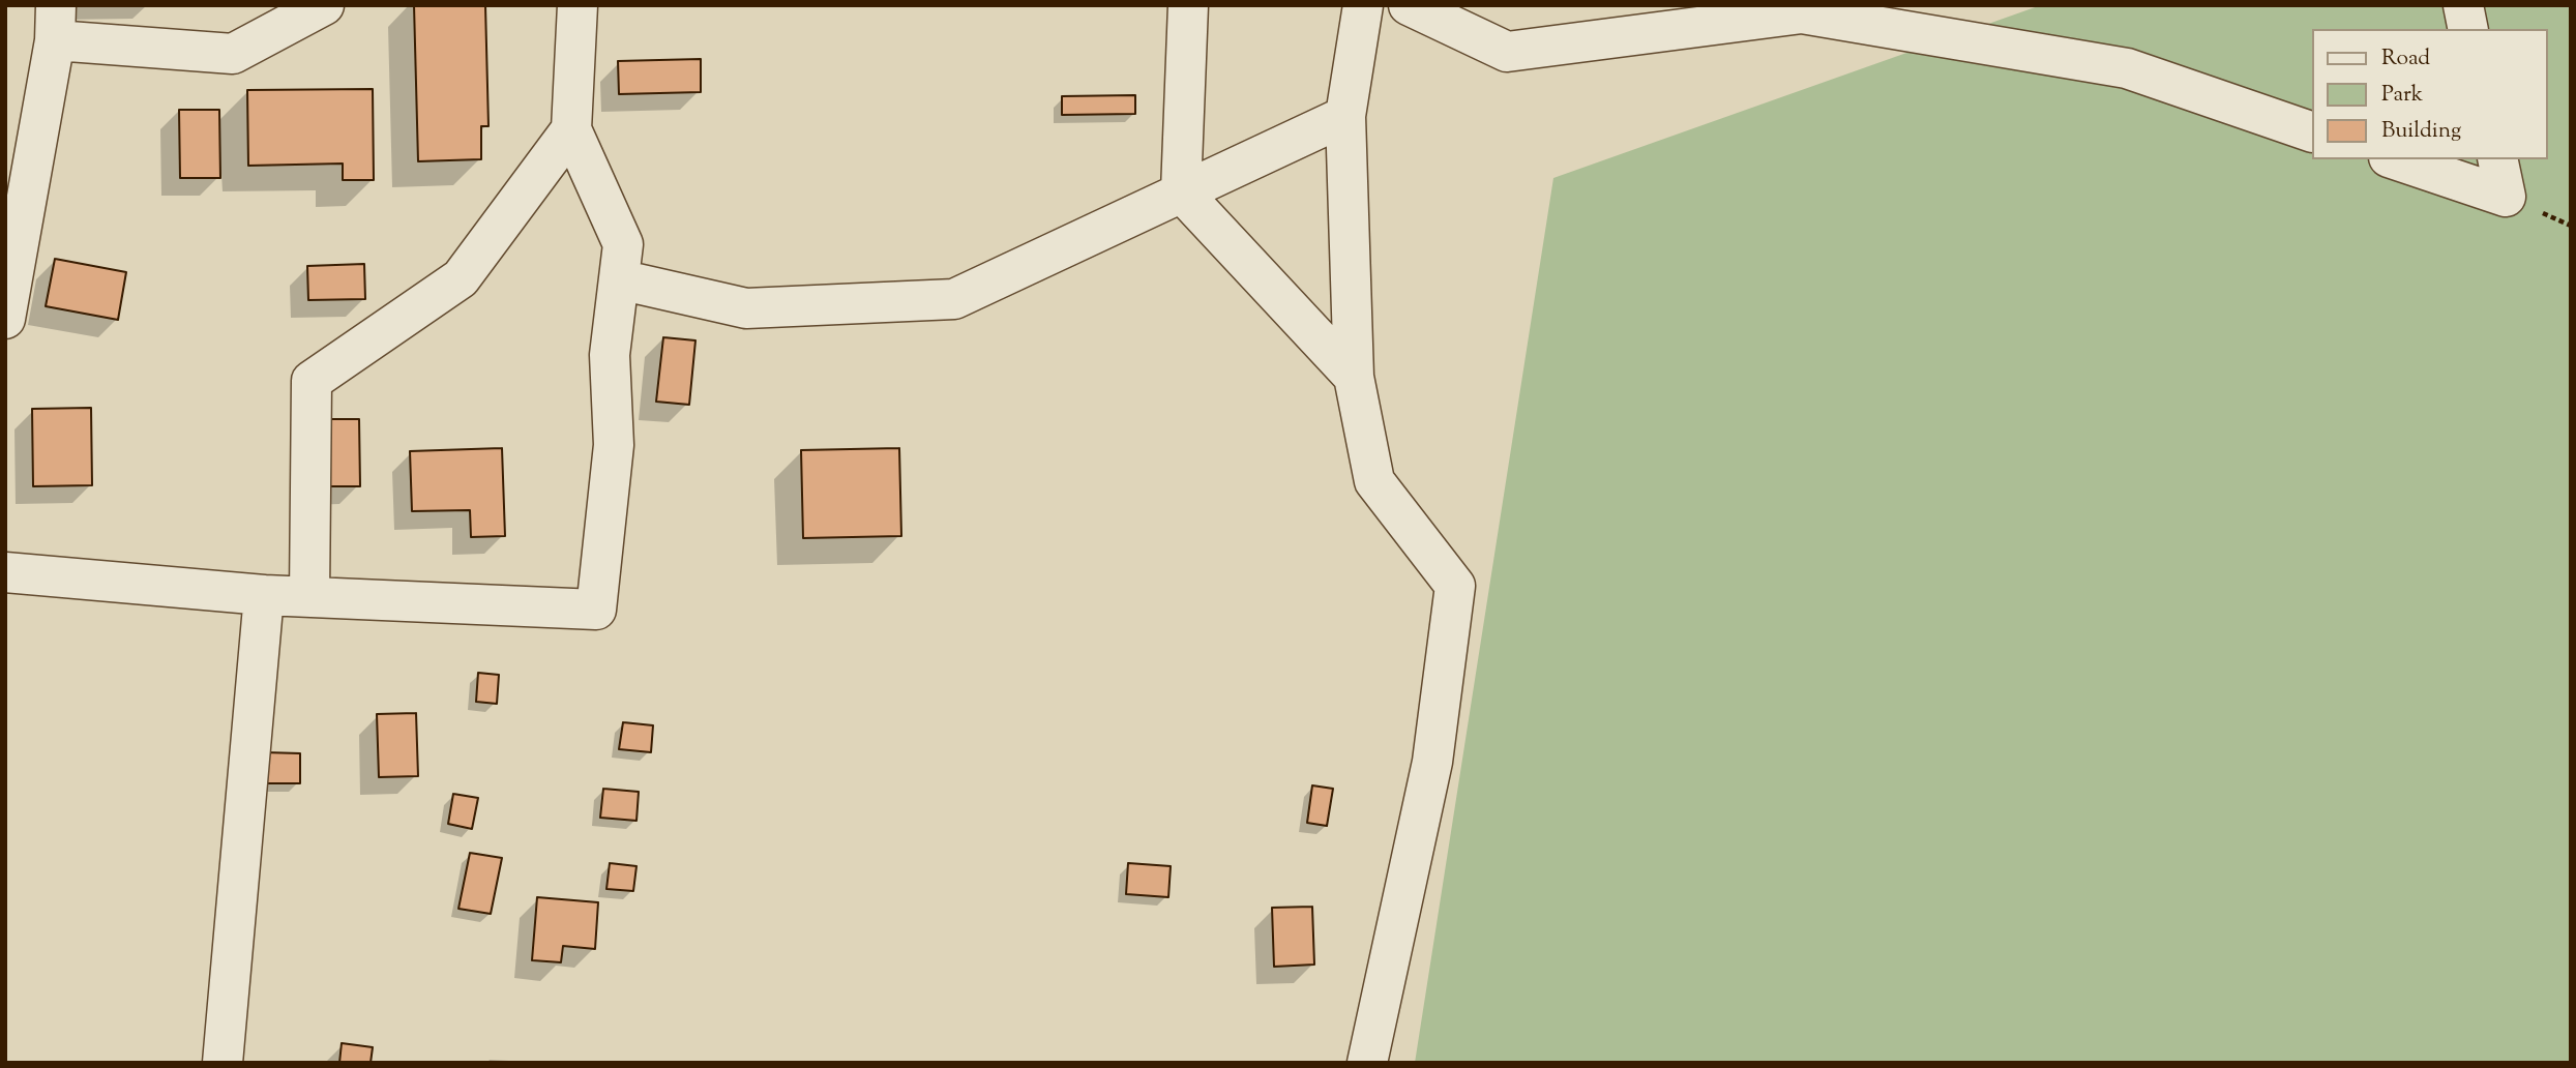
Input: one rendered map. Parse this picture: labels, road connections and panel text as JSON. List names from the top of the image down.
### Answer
{
  "legend": ["Road", "Park", "Building"]
}
